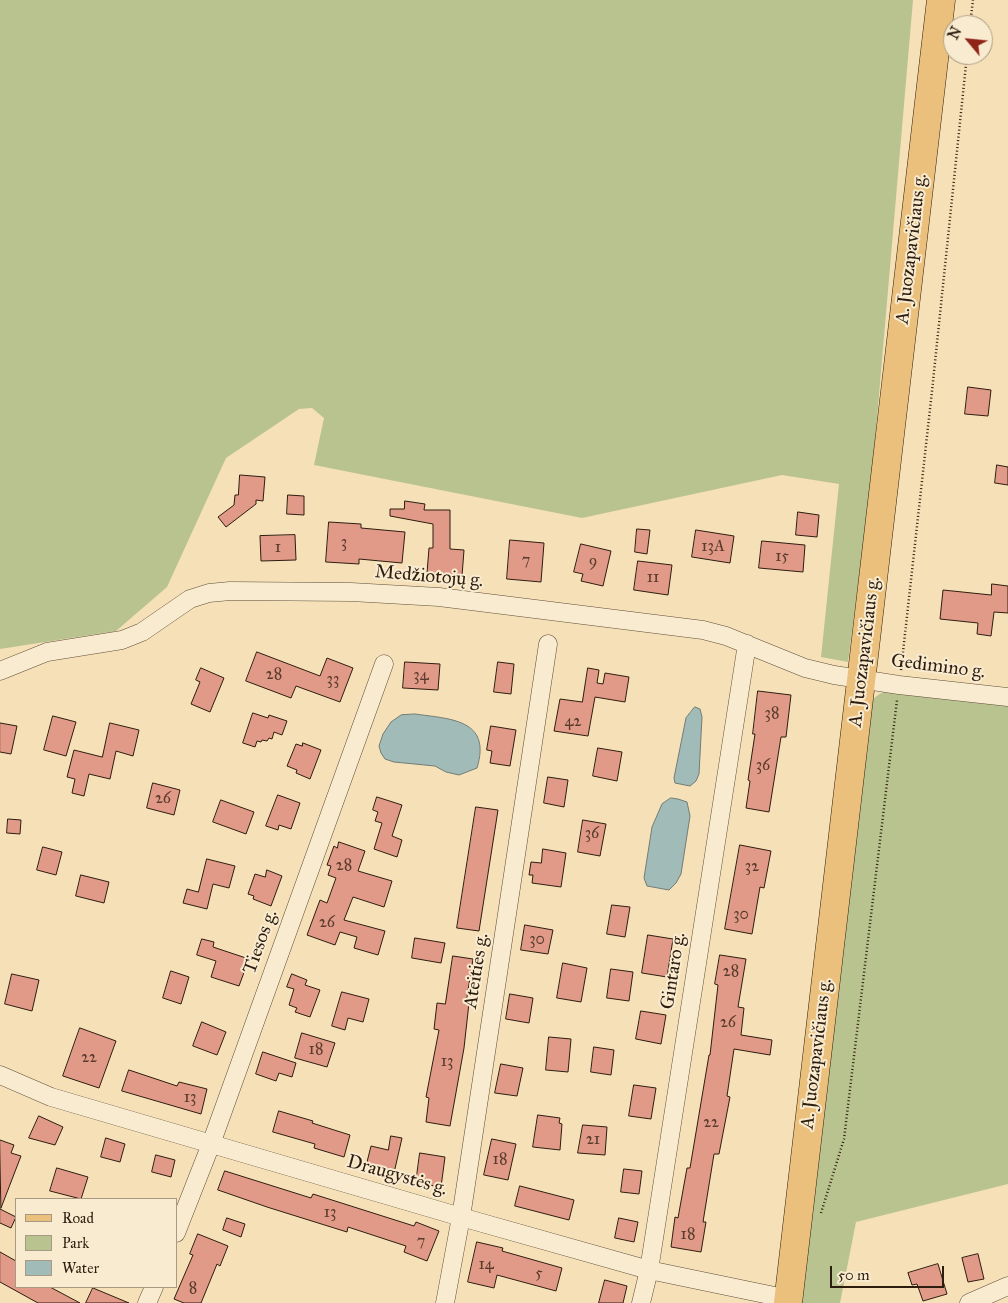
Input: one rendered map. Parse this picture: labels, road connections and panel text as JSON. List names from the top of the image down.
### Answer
{
  "streets": {
    "main road": ["A. Juozapavičiaus g."],
    "street": [
      "Medžiotojų g.",
      "Gedimino g.",
      "Tiesos g.",
      "Ateities g.",
      "Gintaro g.",
      "Draugystės g."
    ]
  },
  "crossings": [
    ["A. Juozapavičiaus g.", "Medžiotojų g."],
    ["A. Juozapavičiaus g.", "Gedimino g."],
    ["A. Juozapavičiaus g.", "Draugystės g."],
    ["Medžiotojų g.", "Gedimino g."],
    ["Medžiotojų g.", "Gintaro g."],
    ["Tiesos g.", "Draugystės g."],
    ["Ateities g.", "Draugystės g."],
    ["Gintaro g.", "Draugystės g."]
  ],
  "house_numbers": [
    "3",
    "13A",
    "1",
    "15",
    "7",
    "9",
    "11",
    "28",
    "34",
    "33",
    "38",
    "42",
    "36",
    "26",
    "36",
    "28",
    "32",
    "30",
    "26",
    "30",
    "28",
    "26",
    "18",
    "22",
    "13",
    "13",
    "22",
    "21",
    "18",
    "13",
    "18",
    "7",
    "14",
    "5",
    "8"
  ],
  "legend": ["Road", "Park", "Water"],
  "scale_bar": "50 m",
  "north": "top left"
}
